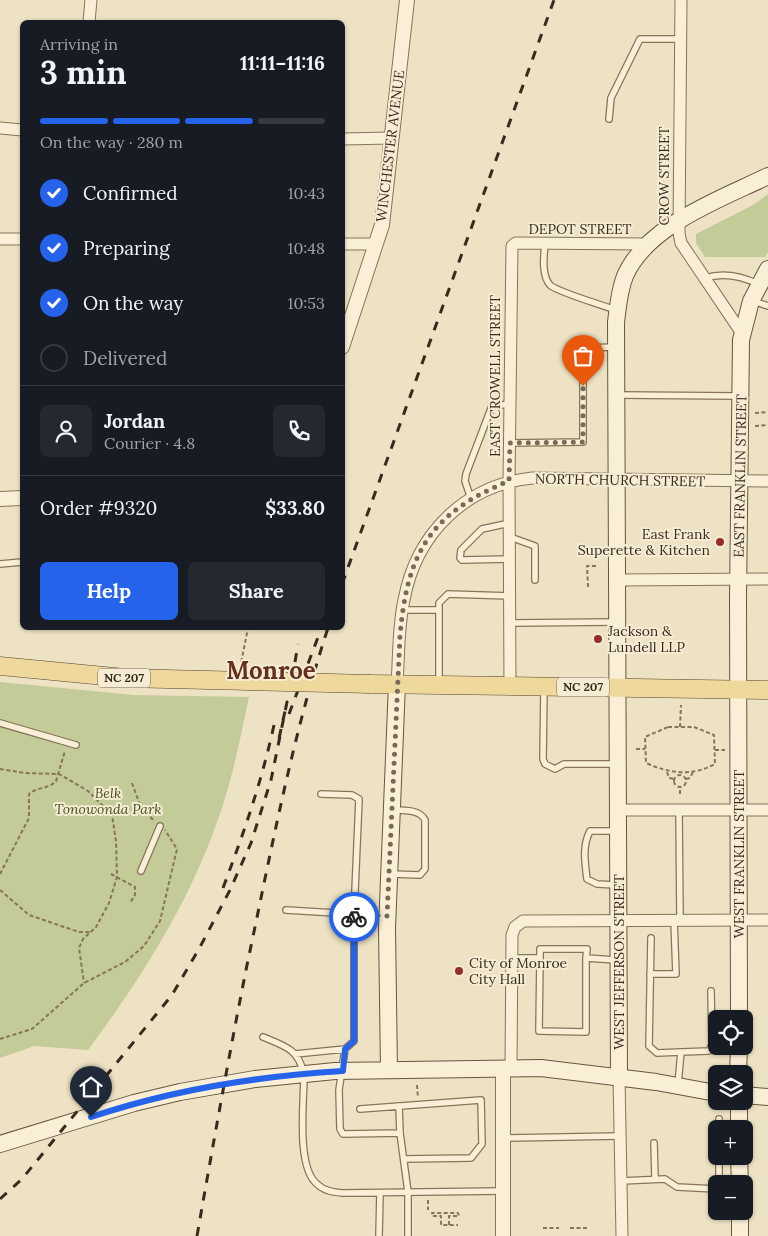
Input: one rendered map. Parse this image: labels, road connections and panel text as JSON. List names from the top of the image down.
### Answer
{
  "streets": {
    "main road": [
      "EAST FRANKLIN STREET",
      "NORTH CHURCH STREET",
      "NC 207",
      "WEST FRANKLIN STREET",
      "WEST JEFFERSON STREET"
    ],
    "street": [
      "WINCHESTER AVENUE",
      "CROW STREET",
      "DEPOT STREET",
      "EAST CROWELL STREET"
    ]
  },
  "crossings": [
    ["CROW STREET", "EAST FRANKLIN STREET"],
    ["CROW STREET", "WEST JEFFERSON STREET"],
    ["DEPOT STREET", "EAST CROWELL STREET"],
    ["DEPOT STREET", "WEST JEFFERSON STREET"],
    ["EAST CROWELL STREET", "NORTH CHURCH STREET"],
    ["EAST CROWELL STREET", "NC 207"],
    ["EAST FRANKLIN STREET", "NORTH CHURCH STREET"],
    ["EAST FRANKLIN STREET", "NC 207"],
    ["EAST FRANKLIN STREET", "WEST FRANKLIN STREET"],
    ["NORTH CHURCH STREET", "NC 207"],
    ["NORTH CHURCH STREET", "WEST JEFFERSON STREET"],
    ["NC 207", "WEST FRANKLIN STREET"],
    ["NC 207", "WEST JEFFERSON STREET"]
  ],
  "districts": ["Monroe"],
  "parks": ["Belk Tonowonda Park"],
  "places": ["East Frank Superette & Kitchen", "Jackson & Lundell LLP", "City of Monroe City Hall"],
  "page": {
    "heading": ["3 min", "Arriving in", "11:11–11:16"],
    "panel": [
      "Jordan",
      "Courier · 4.8",
      "Order #9320",
      "$33.80"
    ],
    "bar": "On the way · 280 m",
    "list": [
      ["Confirmed", "10:43"],
      ["Preparing", "10:48"],
      ["On the way", "10:53"],
      "Delivered"
    ],
    "buttons": ["Help", "Share"],
    "map_buttons": ["+", "−"]
  }
}
